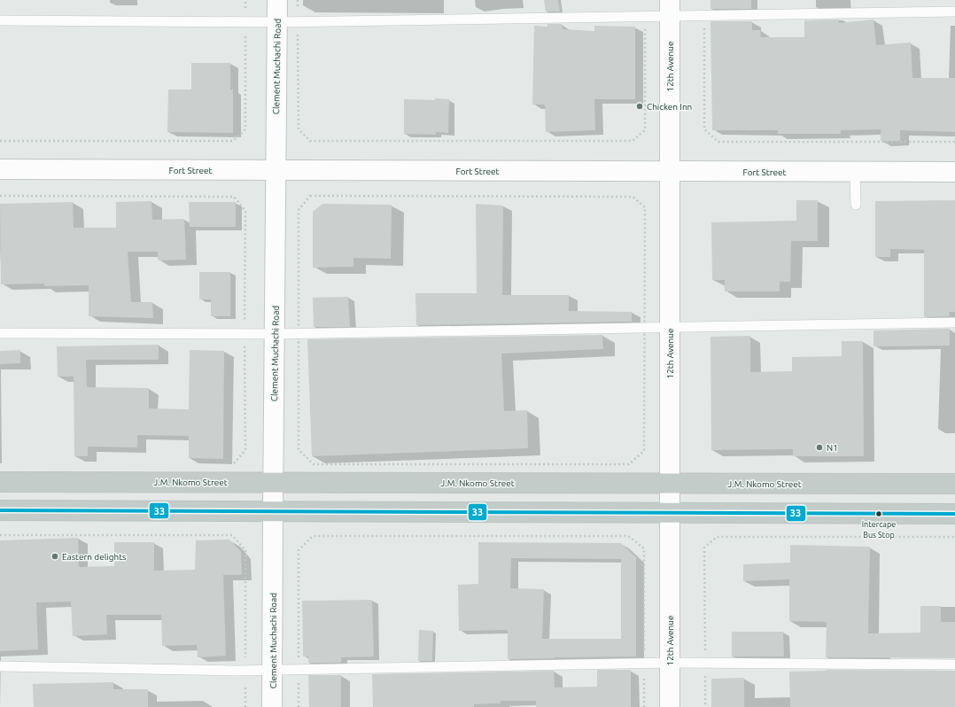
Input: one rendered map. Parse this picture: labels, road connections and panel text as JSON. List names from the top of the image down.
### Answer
{
  "streets": {
    "highway": ["J.M. Nkomo Street"],
    "street": ["Clement Muchachi Road", "12th Avenue", "Fort Street"]
  },
  "crossings": [
    ["Clement Muchachi Road", "Fort Street"],
    ["Clement Muchachi Road", "J.M. Nkomo Street"],
    ["12th Avenue", "Fort Street"],
    ["12th Avenue", "J.M. Nkomo Street"]
  ],
  "places": [
    "Chicken Inn",
    "N1",
    "Intercape Bus Stop",
    "Eastern delights"
  ],
  "lines": ["transit line 33"]
}
